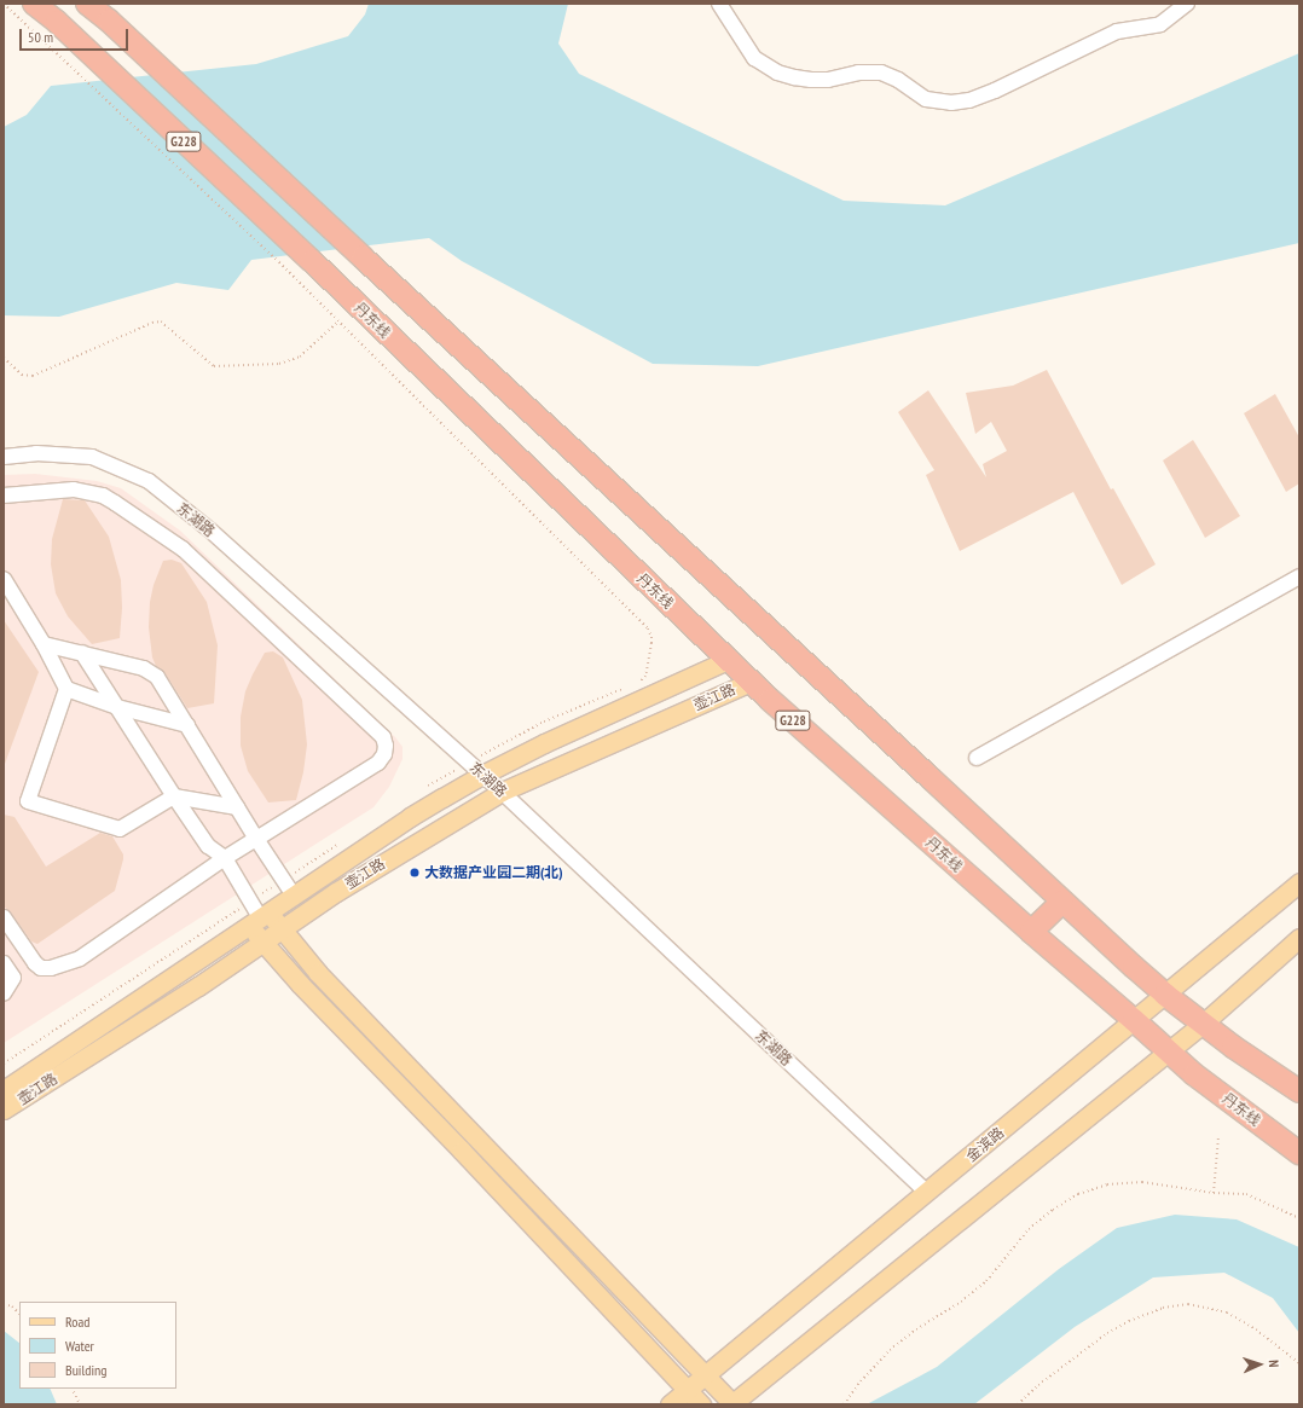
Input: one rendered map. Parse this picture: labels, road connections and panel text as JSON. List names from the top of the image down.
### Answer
{
  "streets": {
    "highway": ["G228", "丹东线"],
    "main road": ["壶江路", "金滨路"],
    "street": ["东湖路"]
  },
  "crossings": [
    ["G228", "金滨路"],
    ["丹东线", "壶江路"],
    ["丹东线", "金滨路"],
    ["东湖路", "壶江路"],
    ["东湖路", "金滨路"]
  ],
  "places": ["大数据产业园二期(北)"],
  "legend": ["Road", "Water", "Building"],
  "scale_bar": "50 m",
  "north": "right"
}
